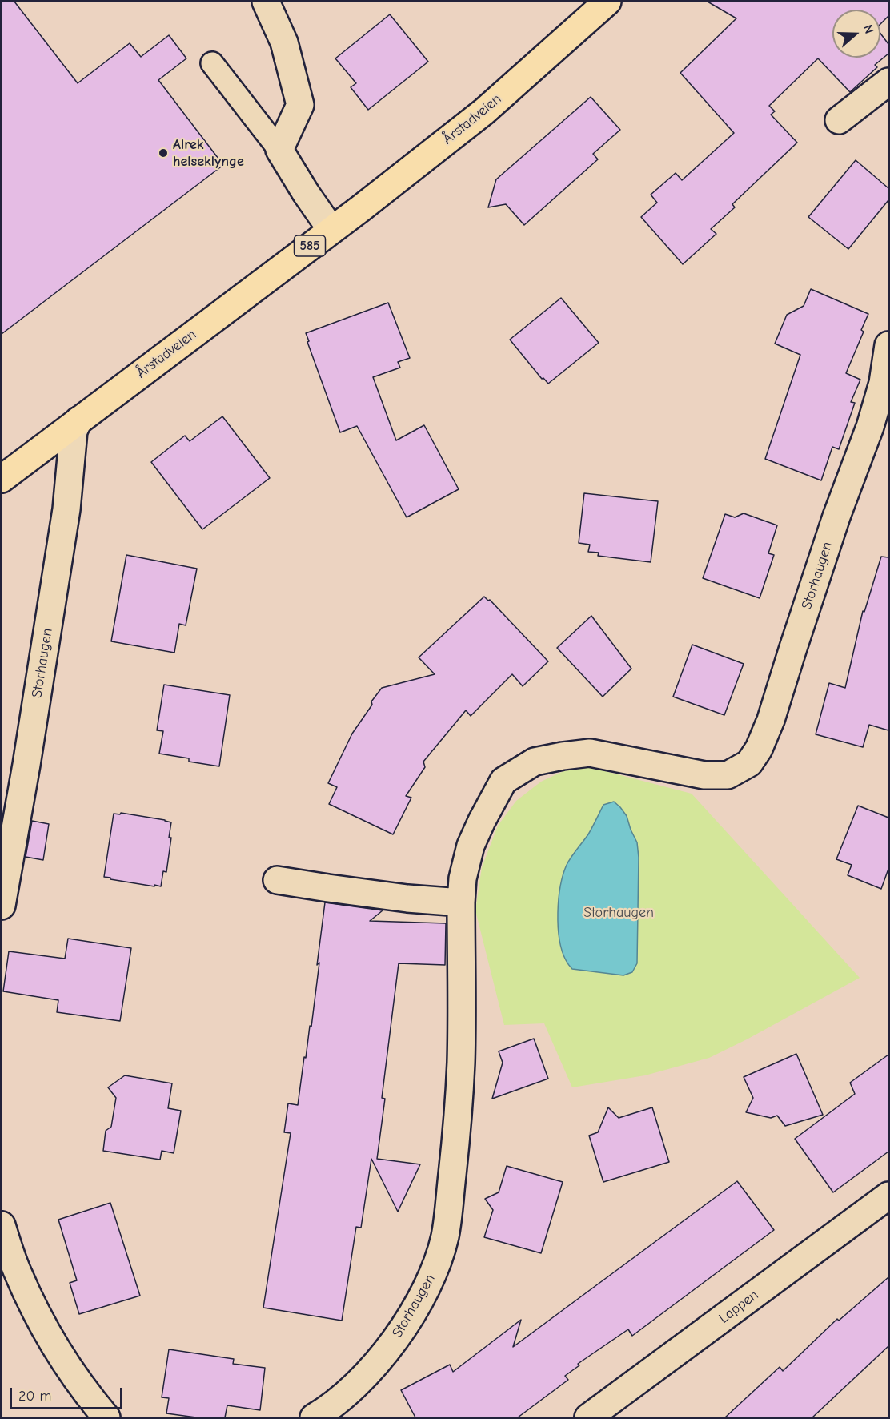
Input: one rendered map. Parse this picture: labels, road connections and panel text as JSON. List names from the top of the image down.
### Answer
{
  "streets": {
    "main road": ["Årstadveien", "585"],
    "street": ["Storhaugen", "Lappen"]
  },
  "crossings": [
    ["Årstadveien", "Storhaugen"]
  ],
  "parks": ["Storhaugen"],
  "places": ["Alrek helseklynge"],
  "scale_bar": "20 m",
  "north": "right"
}
